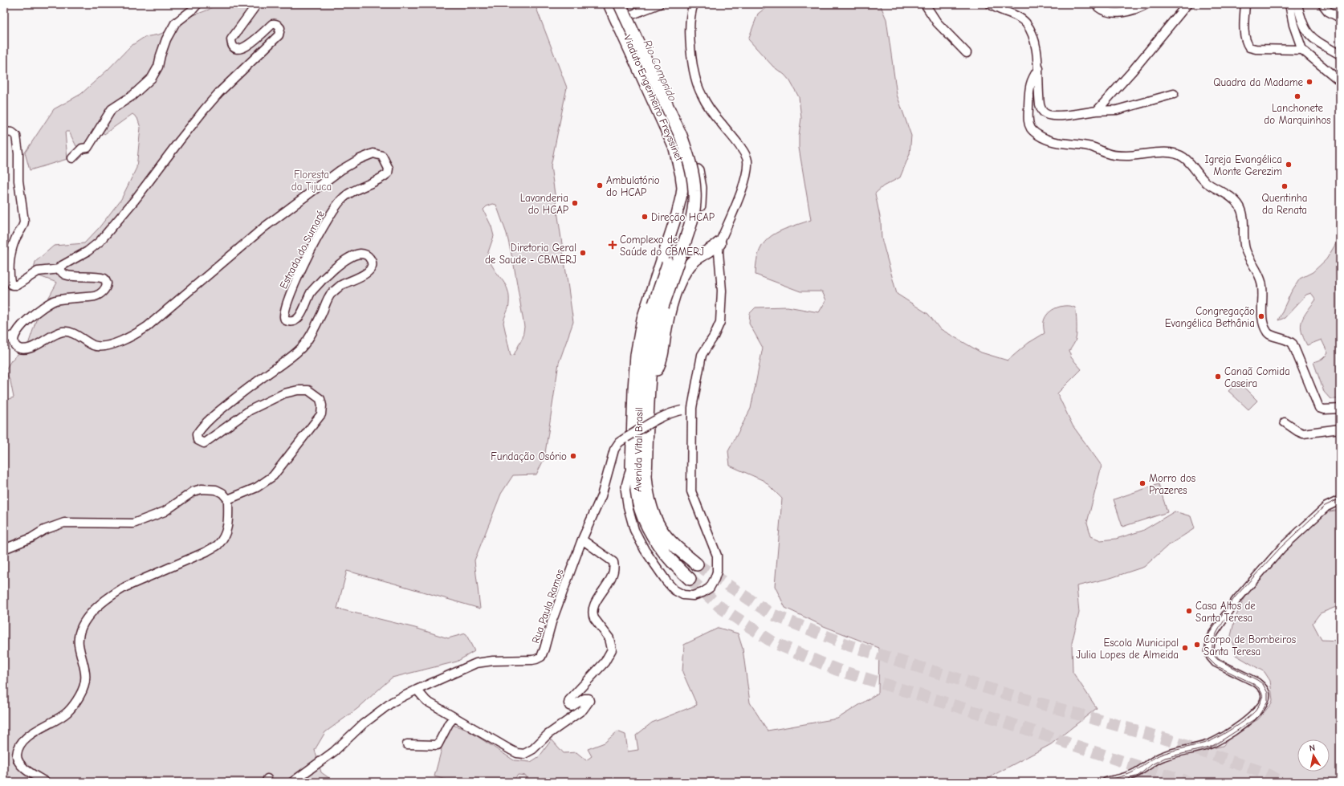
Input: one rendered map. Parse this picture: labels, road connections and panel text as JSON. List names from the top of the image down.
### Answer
{
  "streets": {
    "highway": ["Viaduto Engenheiro Freyssinet", "Avenida Vital Brasil"],
    "street": ["Estrada do Sumaré", "Rua Paula Ramos"]
  },
  "crossings": [
    ["Viaduto Engenheiro Freyssinet", "Avenida Vital Brasil"]
  ],
  "water": ["Rio Comprido"],
  "parks": ["Floresta da Tijuca"],
  "places": {
    "other": [
      "Quadra da Madame",
      "Lanchonete do Marquinhos",
      "Igreja Evangélica Monte Gerezim",
      "Ambulatório do HCAP",
      "Quentinha da Renata",
      "Lavanderia do HCAP",
      "Direção HCAP",
      "Diretoria Geral de Saude - CBMERJ",
      "Congregação Evangélica Bethânia",
      "Canaã Comida Caseira",
      "Fundação Osório",
      "Morro dos Prazeres",
      "Casa Altos de Santa Teresa",
      "Corpo de Bombeiros Santa Teresa",
      "Escola Municipal Julia Lopes de Almeida"
    ],
    "health": ["Complexo de Saúde do CBMERJ"]
  },
  "north": "top"
}
